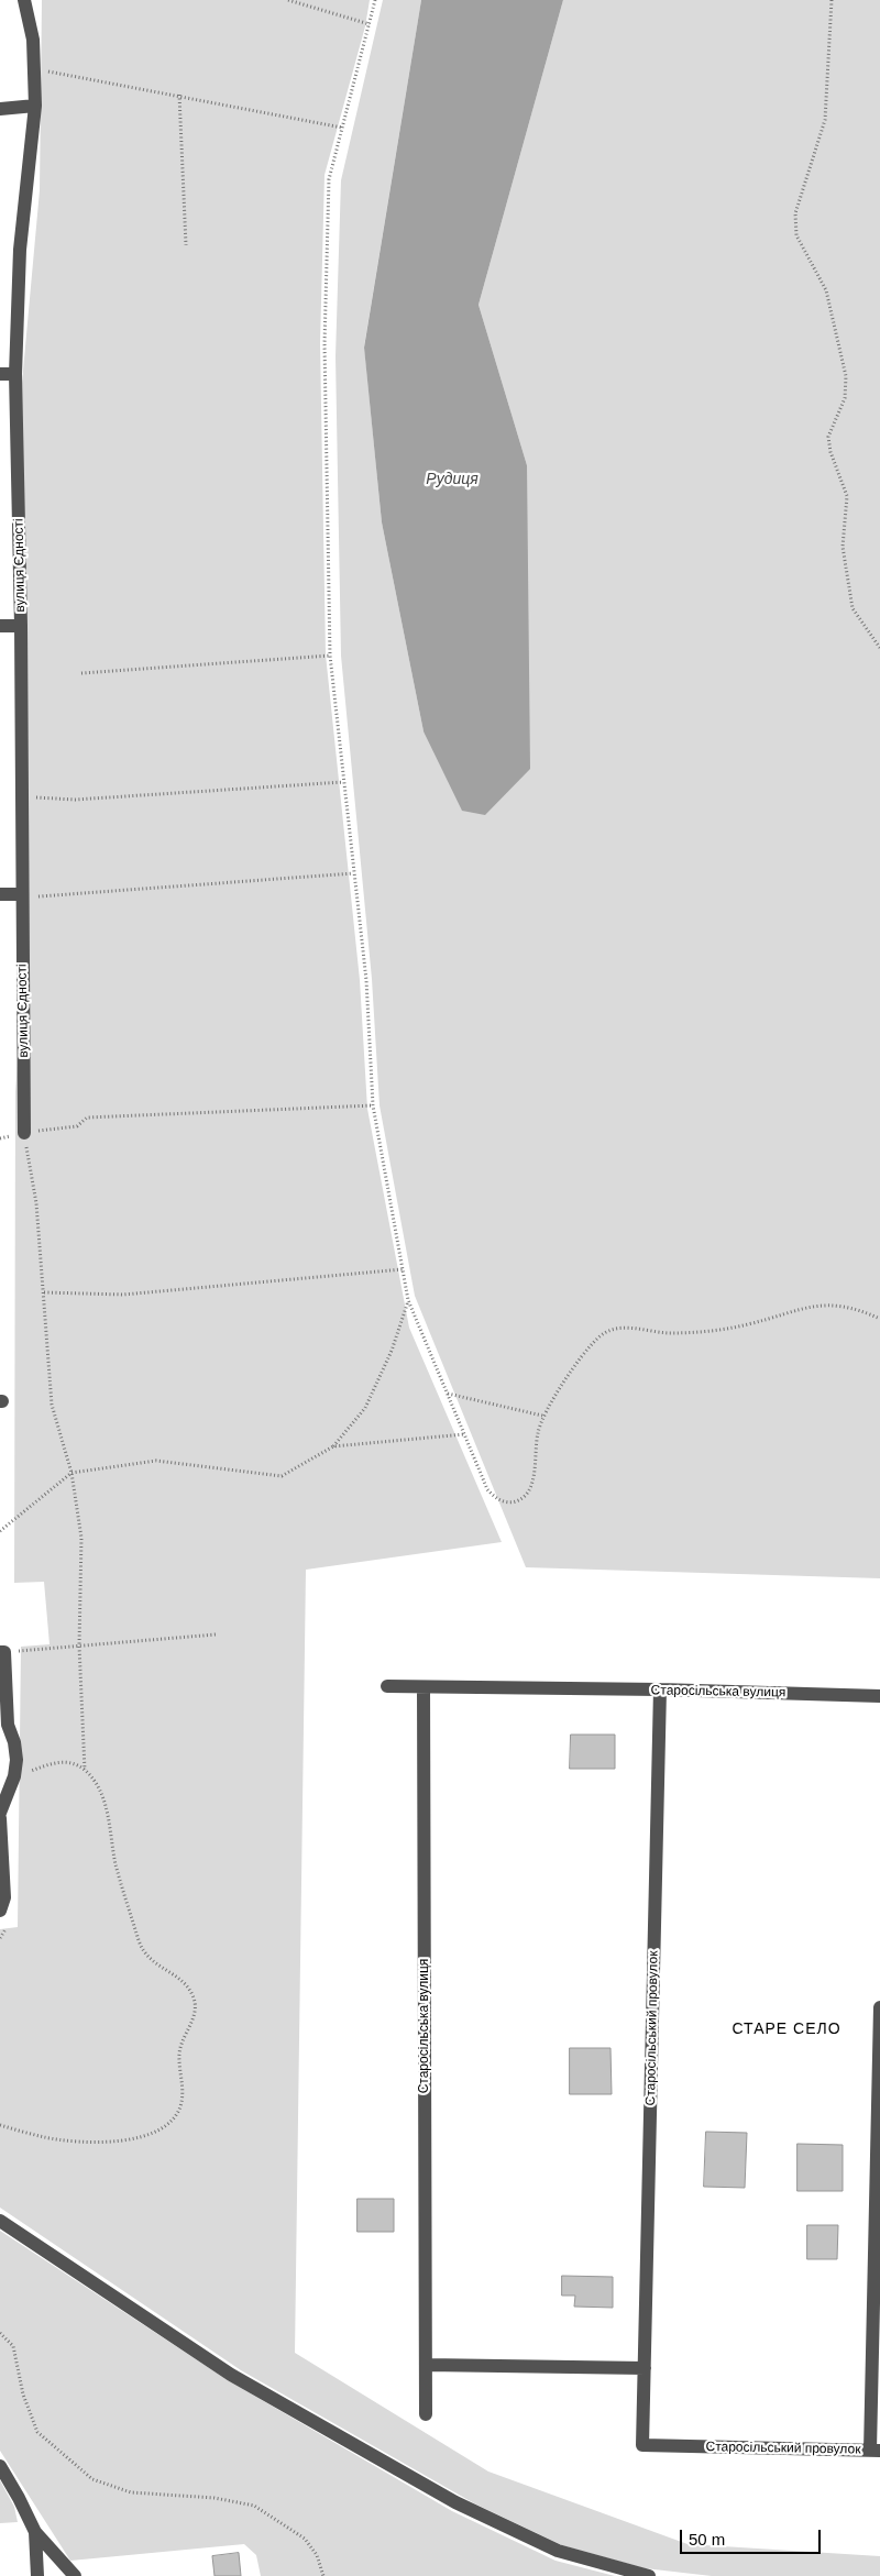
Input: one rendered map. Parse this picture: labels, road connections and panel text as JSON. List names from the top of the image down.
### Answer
{
  "streets": {
    "street": ["вулиця Єдності", "Старосільська вулиця", "Старосільський провулок"]
  },
  "crossings": [
    ["Старосільська вулиця", "Старосільський провулок"]
  ],
  "districts": ["СТАРЕ СЕЛО"],
  "water": ["Рудиця"],
  "scale_bar": "50 m"
}
